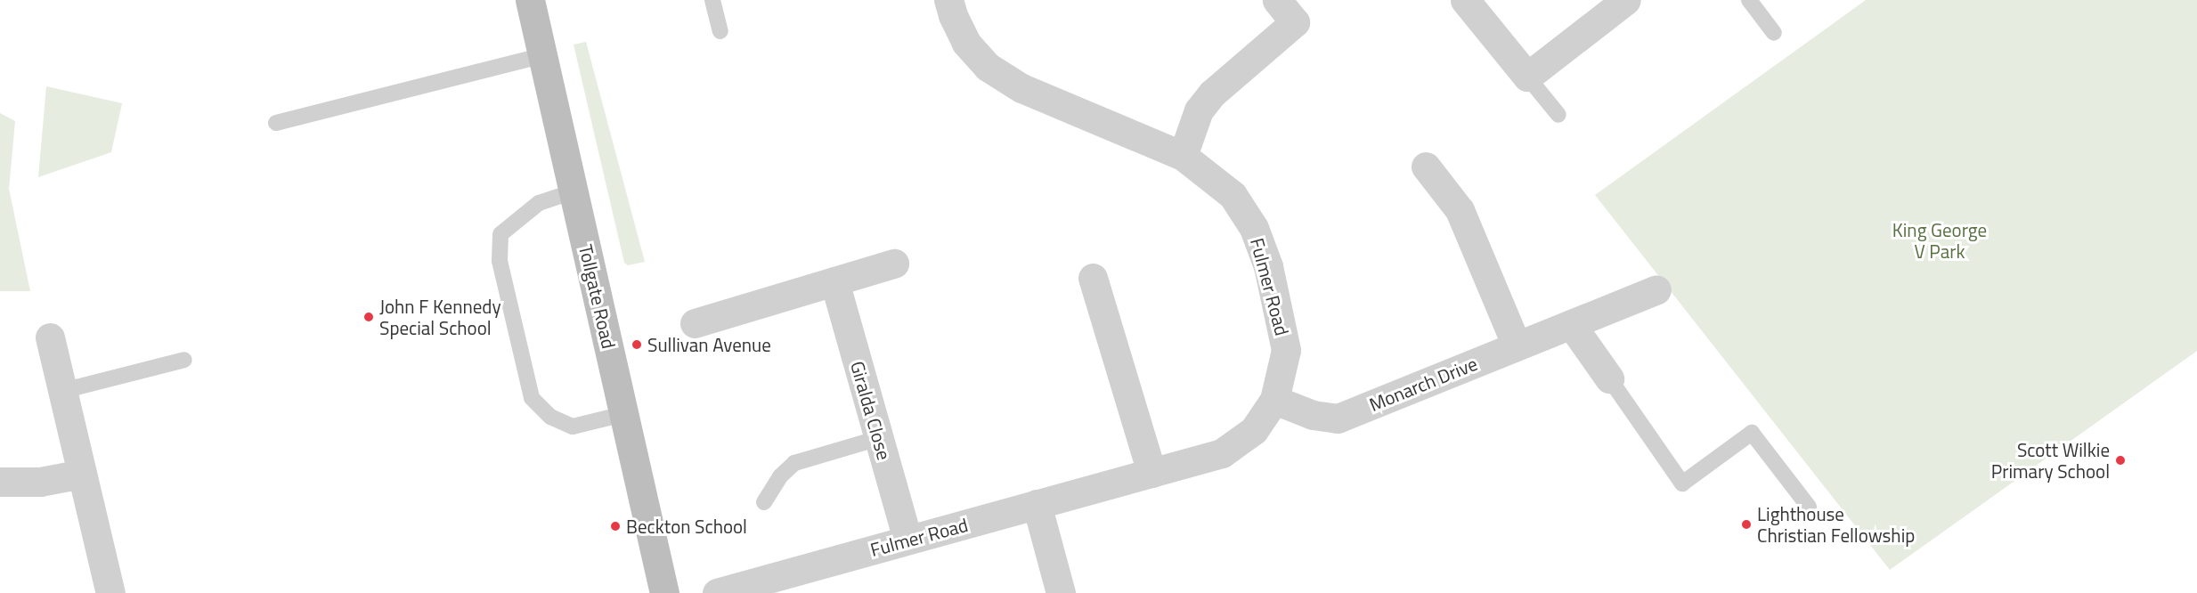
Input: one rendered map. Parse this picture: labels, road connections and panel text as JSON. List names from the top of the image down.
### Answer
{
  "streets": {
    "street": [
      "Fulmer Road",
      "Tollgate Road",
      "Monarch Drive",
      "Giralda Close"
    ]
  },
  "crossings": [
    ["Fulmer Road", "Monarch Drive"],
    ["Fulmer Road", "Giralda Close"]
  ],
  "parks": ["King George V Park"],
  "places": [
    "John F Kennedy Special School",
    "Sullivan Avenue",
    "Scott Wilkie Primary School",
    "Lighthouse Christian Fellowship",
    "Beckton School"
  ]
}
